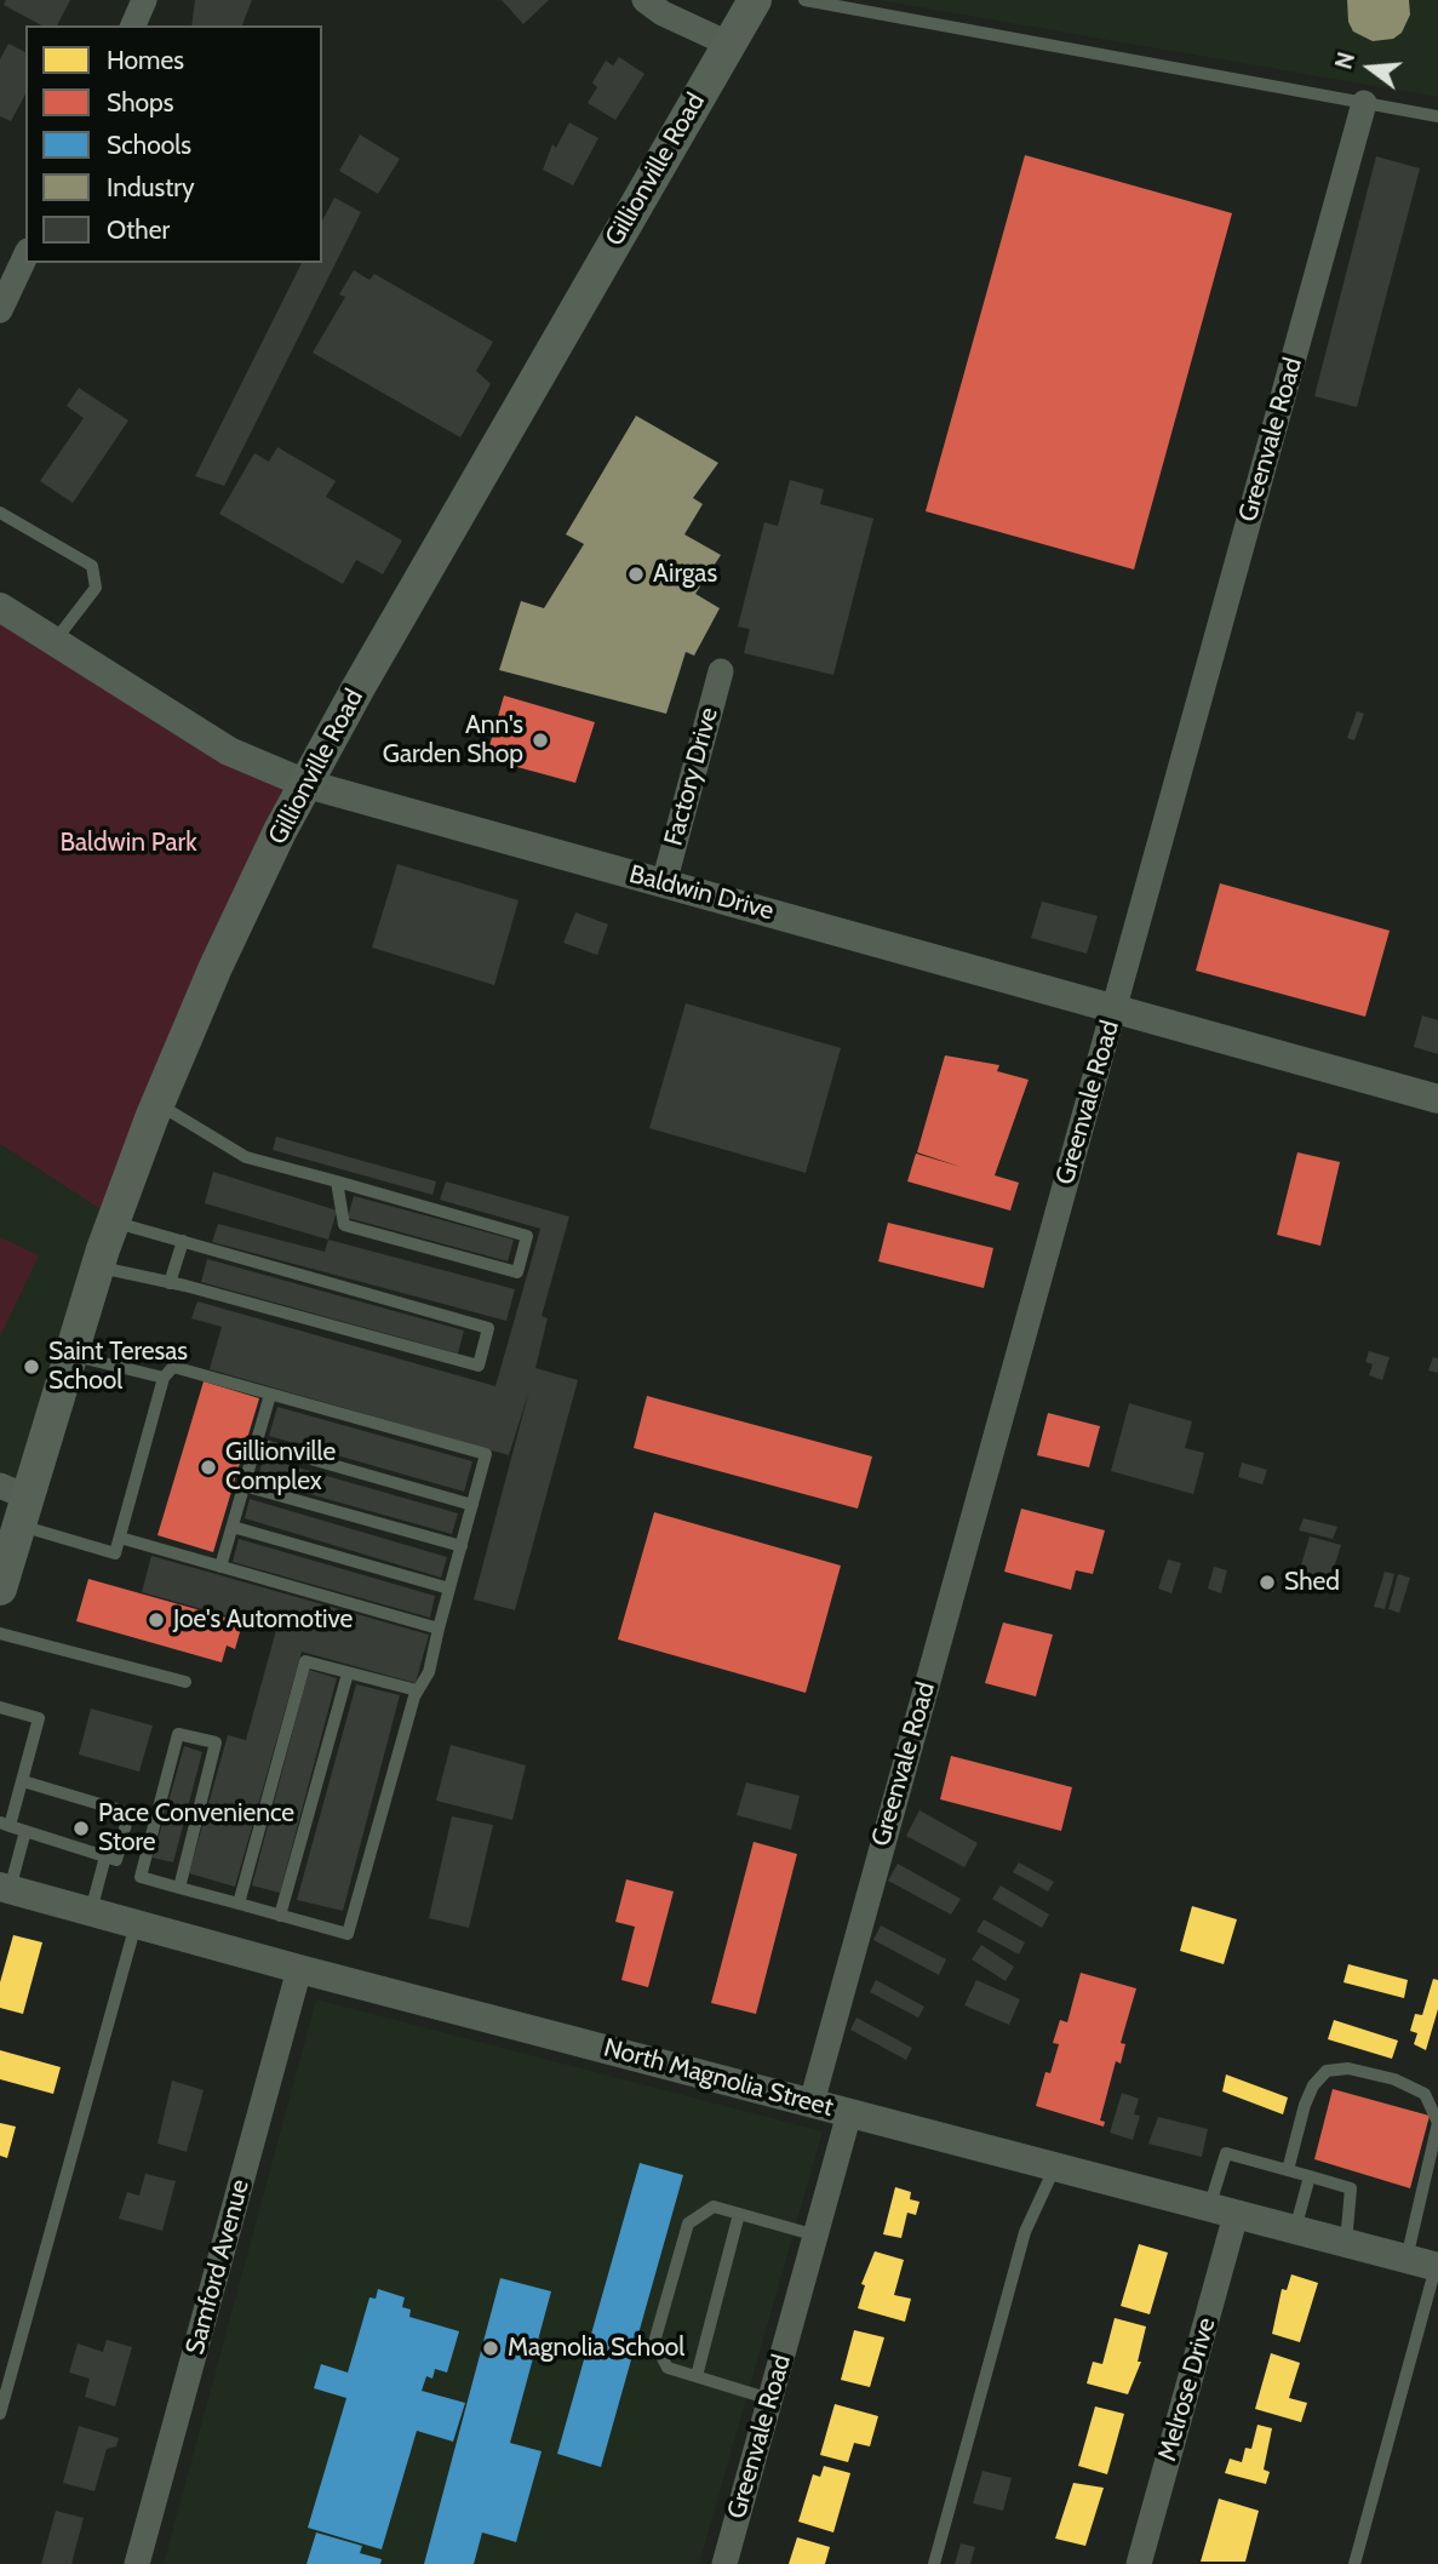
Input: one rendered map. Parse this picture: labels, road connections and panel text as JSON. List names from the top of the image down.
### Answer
{
  "streets": {
    "main road": ["Gillionville Road"],
    "street": [
      "Greenvale Road",
      "Factory Drive",
      "Baldwin Drive",
      "North Magnolia Street",
      "Samford Avenue",
      "Melrose Drive"
    ]
  },
  "crossings": [
    ["Gillionville Road", "Baldwin Drive"],
    ["Greenvale Road", "Baldwin Drive"],
    ["Greenvale Road", "North Magnolia Street"],
    ["Factory Drive", "Baldwin Drive"],
    ["North Magnolia Street", "Samford Avenue"],
    ["North Magnolia Street", "Melrose Drive"]
  ],
  "parks": ["Baldwin Park"],
  "places": [
    "Airgas",
    "Ann's Garden Shop",
    "Saint Teresas School",
    "Gillionville Complex",
    "Shed",
    "Joe's Automotive",
    "Pace Convenience Store",
    "Magnolia School"
  ],
  "legend": [
    "Homes",
    "Shops",
    "Schools",
    "Industry",
    "Other"
  ],
  "north": "left"
}
